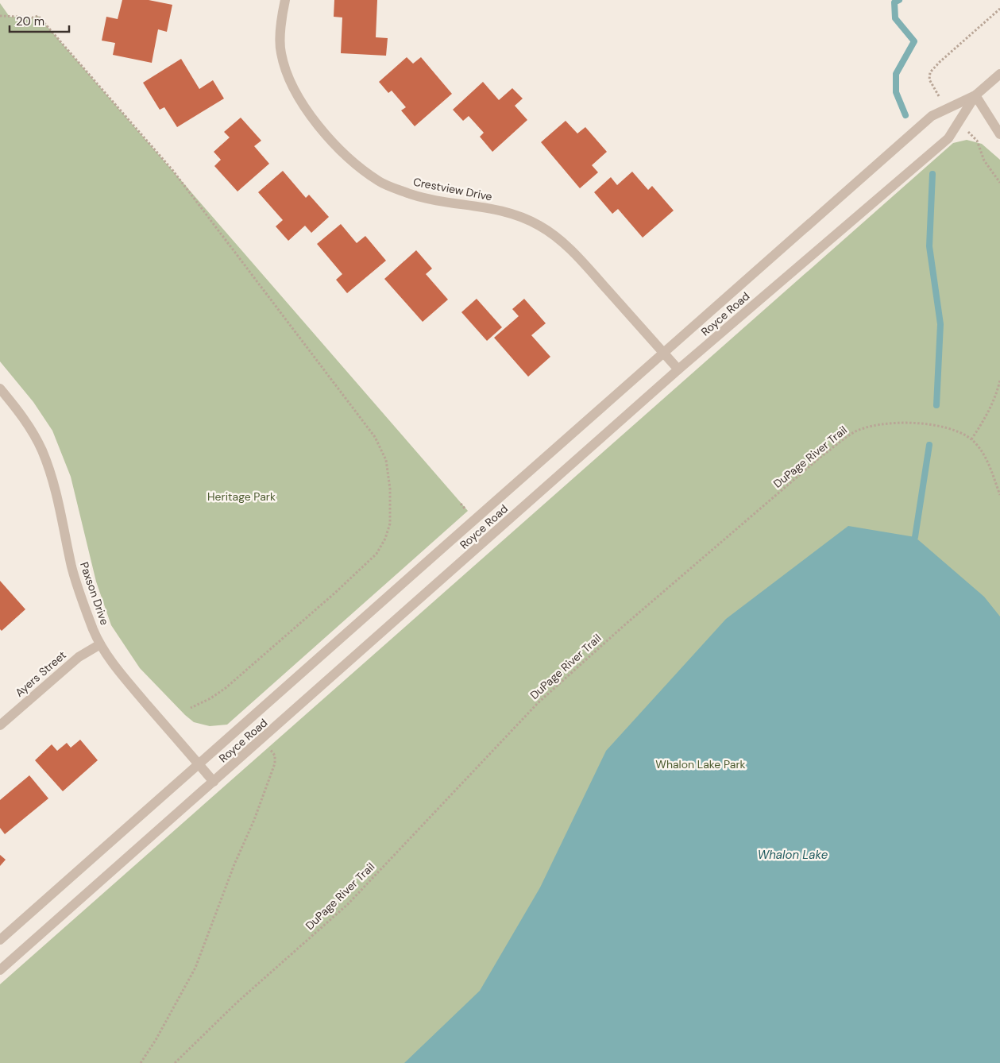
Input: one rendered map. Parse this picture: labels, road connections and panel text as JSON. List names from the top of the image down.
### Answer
{
  "streets": {
    "street": [
      "Crestview Drive",
      "Royce Road",
      "Paxson Drive",
      "Ayers Street"
    ],
    "path": ["DuPage River Trail"]
  },
  "crossings": [
    ["Crestview Drive", "Royce Road"],
    ["Royce Road", "Paxson Drive"],
    ["Paxson Drive", "Ayers Street"]
  ],
  "water": ["Whalon Lake"],
  "parks": ["Heritage Park", "Whalon Lake Park"],
  "scale_bar": "20 m"
}
